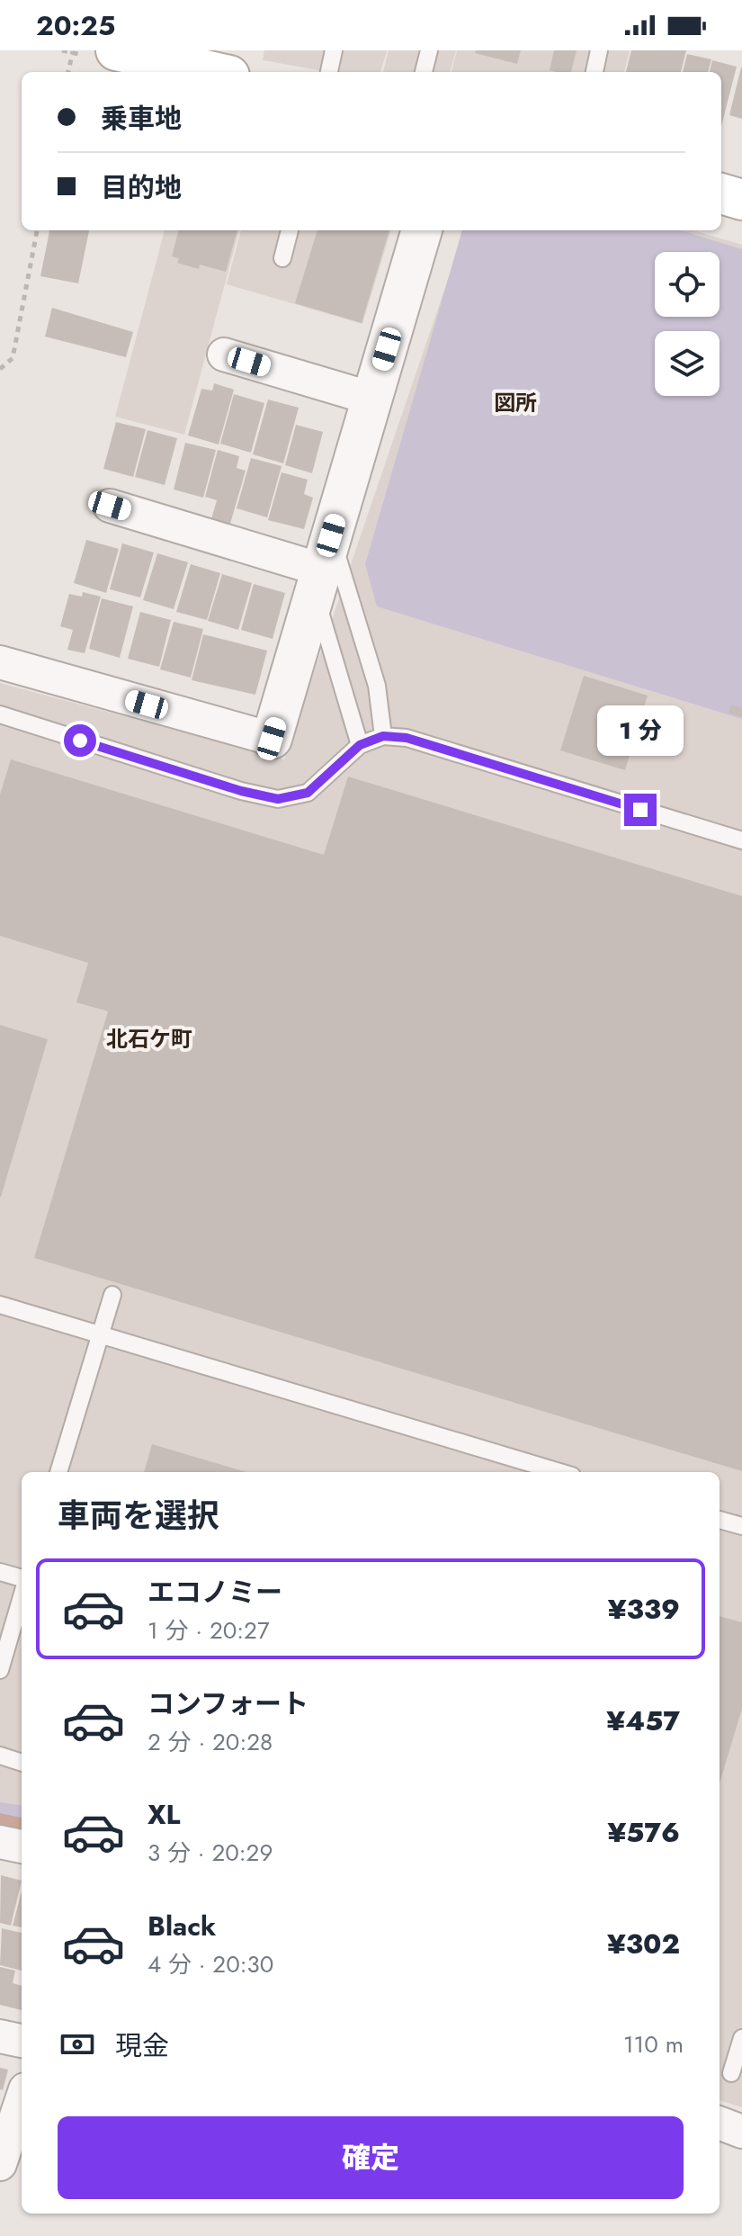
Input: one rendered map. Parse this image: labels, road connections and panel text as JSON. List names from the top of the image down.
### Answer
{
  "districts": ["図所", "北石ケ町"],
  "page": {
    "status": "20:25",
    "banner": ["乗車地", "目的地"],
    "bubble": "1 分",
    "heading": "車両を選択",
    "list": [
      {
        "name": "エコノミー",
        "note": "1 分 · 20:27",
        "value": "¥339"
      },
      {
        "name": "コンフォート",
        "note": "2 分 · 20:28",
        "value": "¥457"
      },
      {
        "name": "XL",
        "note": "3 分 · 20:29",
        "value": "¥576"
      },
      {
        "name": "Black",
        "note": "4 分 · 20:30",
        "value": "¥302"
      }
    ],
    "pay": ["現金", "110 m"],
    "buttons": "確定"
  }
}
